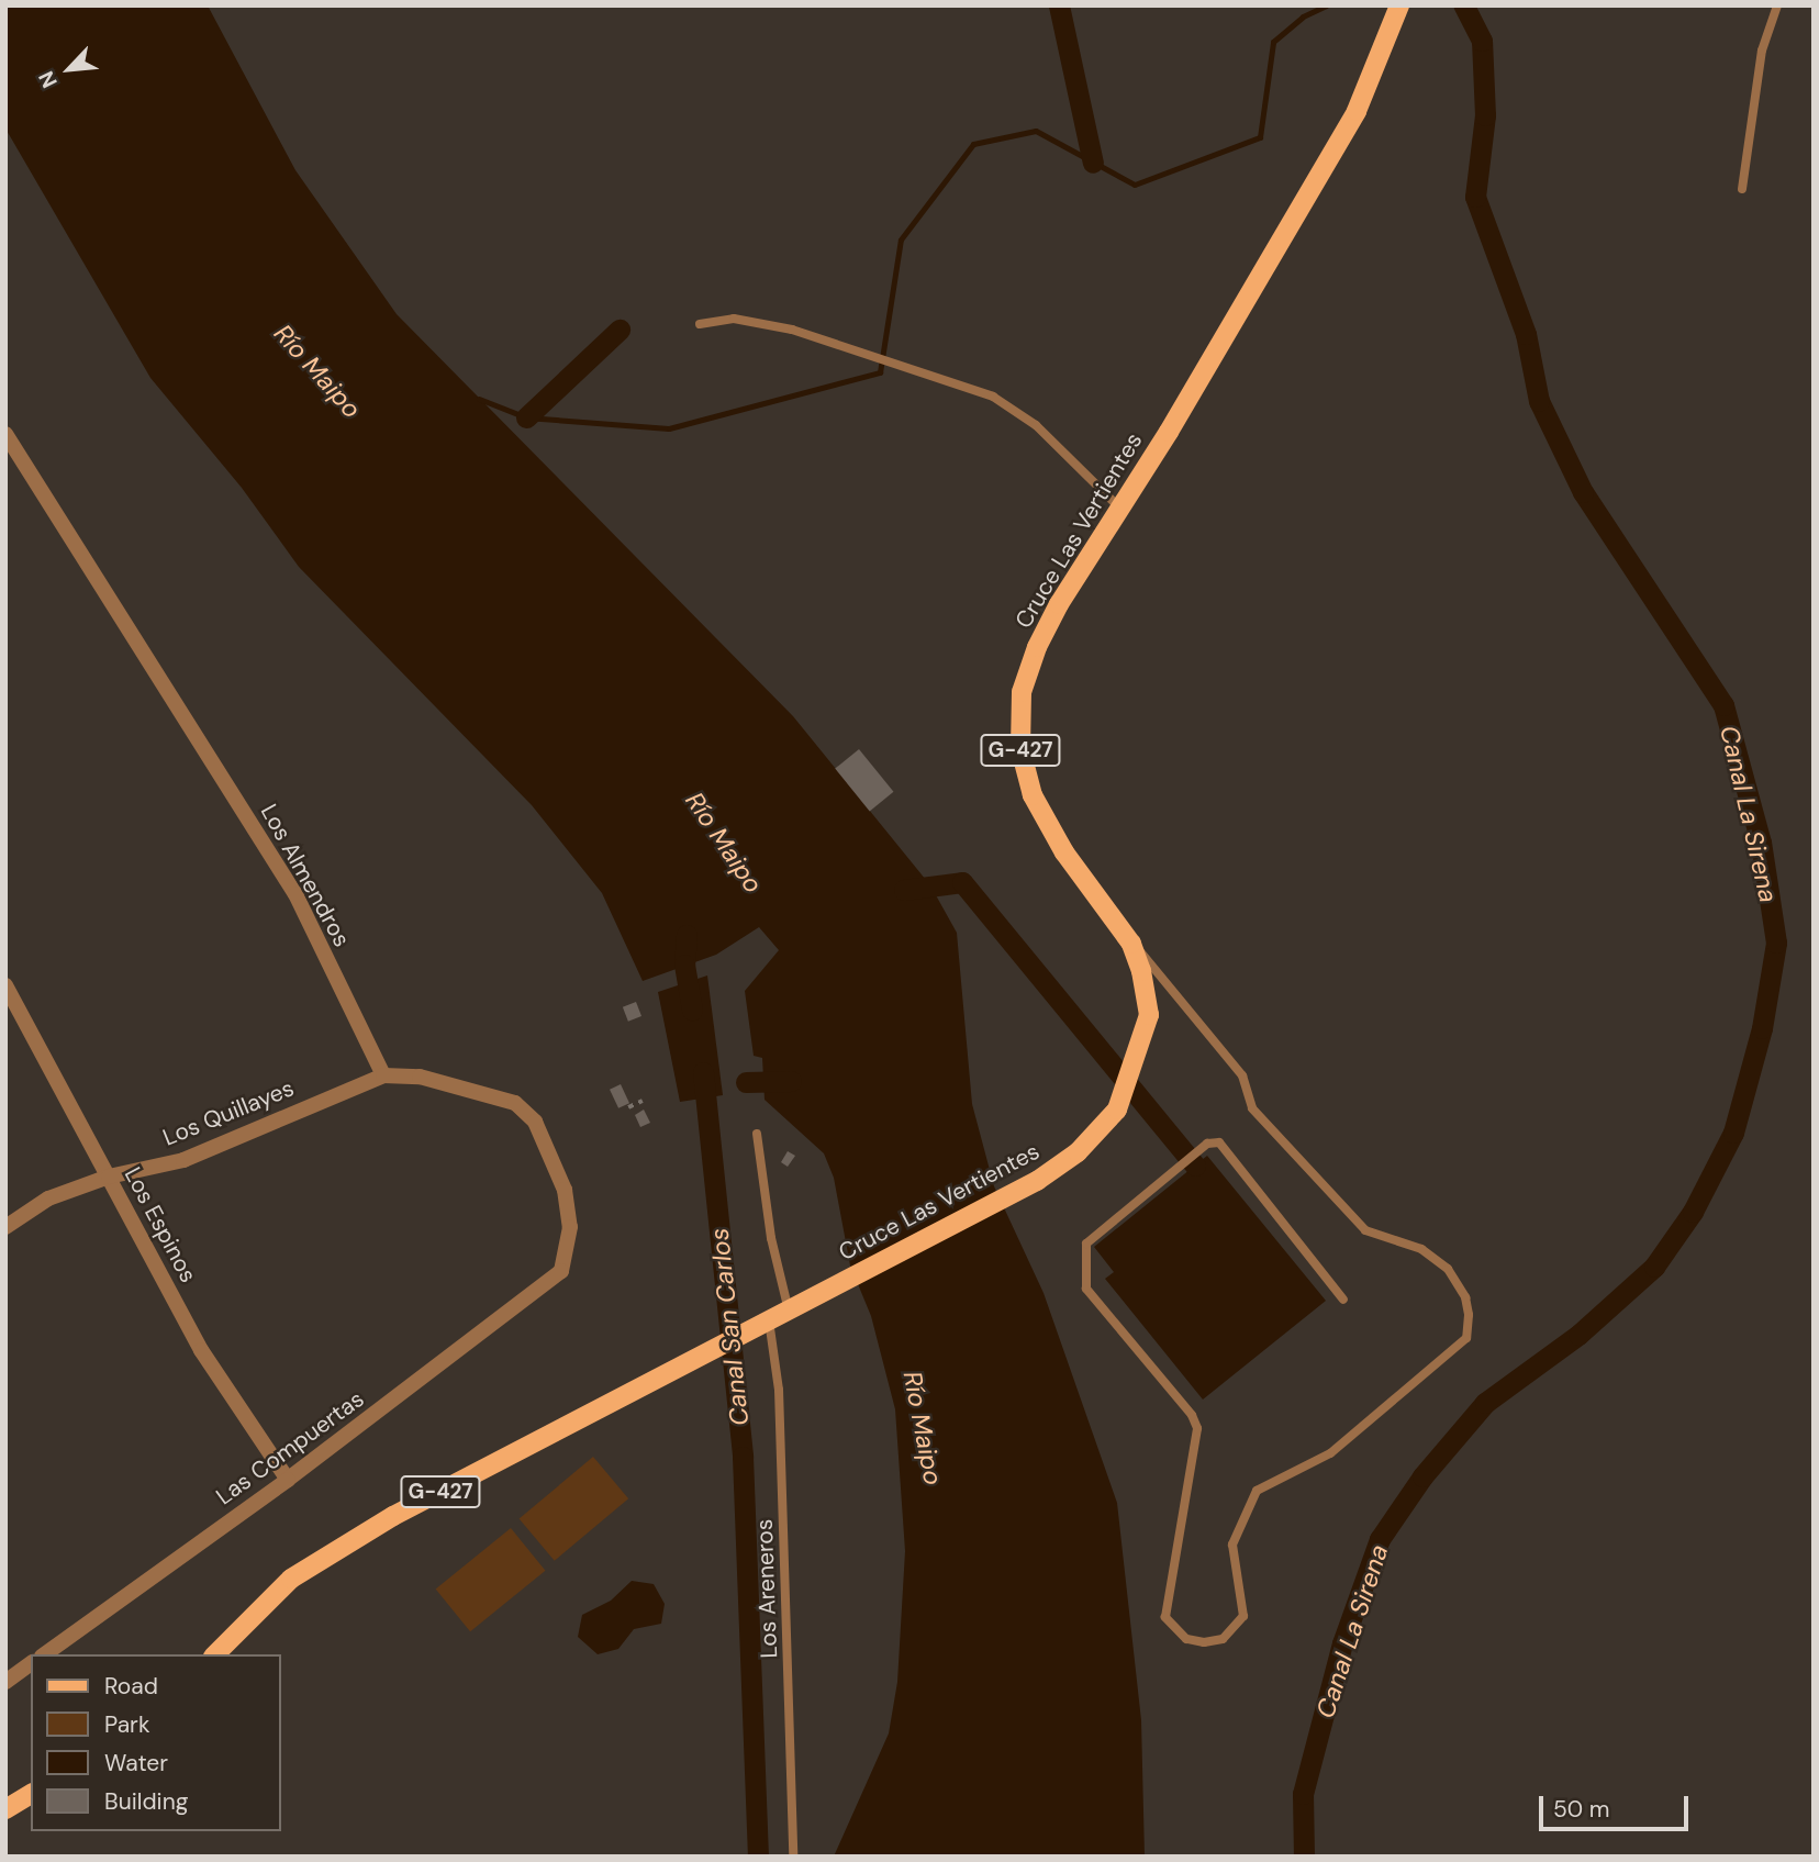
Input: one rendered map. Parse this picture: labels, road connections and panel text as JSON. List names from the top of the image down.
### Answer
{
  "streets": {
    "main road": ["Cruce Las Vertientes", "G-427"],
    "street": [
      "Los Almendros",
      "Los Quillayes",
      "Los Espinos",
      "Las Compuertas"
    ],
    "lane": ["Los Areneros"]
  },
  "crossings": [
    ["Cruce Las Vertientes", "Los Areneros"],
    ["Los Almendros", "Los Quillayes"],
    ["Los Almendros", "Las Compuertas"],
    ["Los Quillayes", "Los Espinos"],
    ["Los Quillayes", "Las Compuertas"],
    ["Los Espinos", "Las Compuertas"]
  ],
  "water": ["Río Maipo", "Canal La Sirena", "Canal San Carlos"],
  "legend": [
    "Road",
    "Park",
    "Water",
    "Building"
  ],
  "scale_bar": "50 m",
  "north": "bottom left"
}
